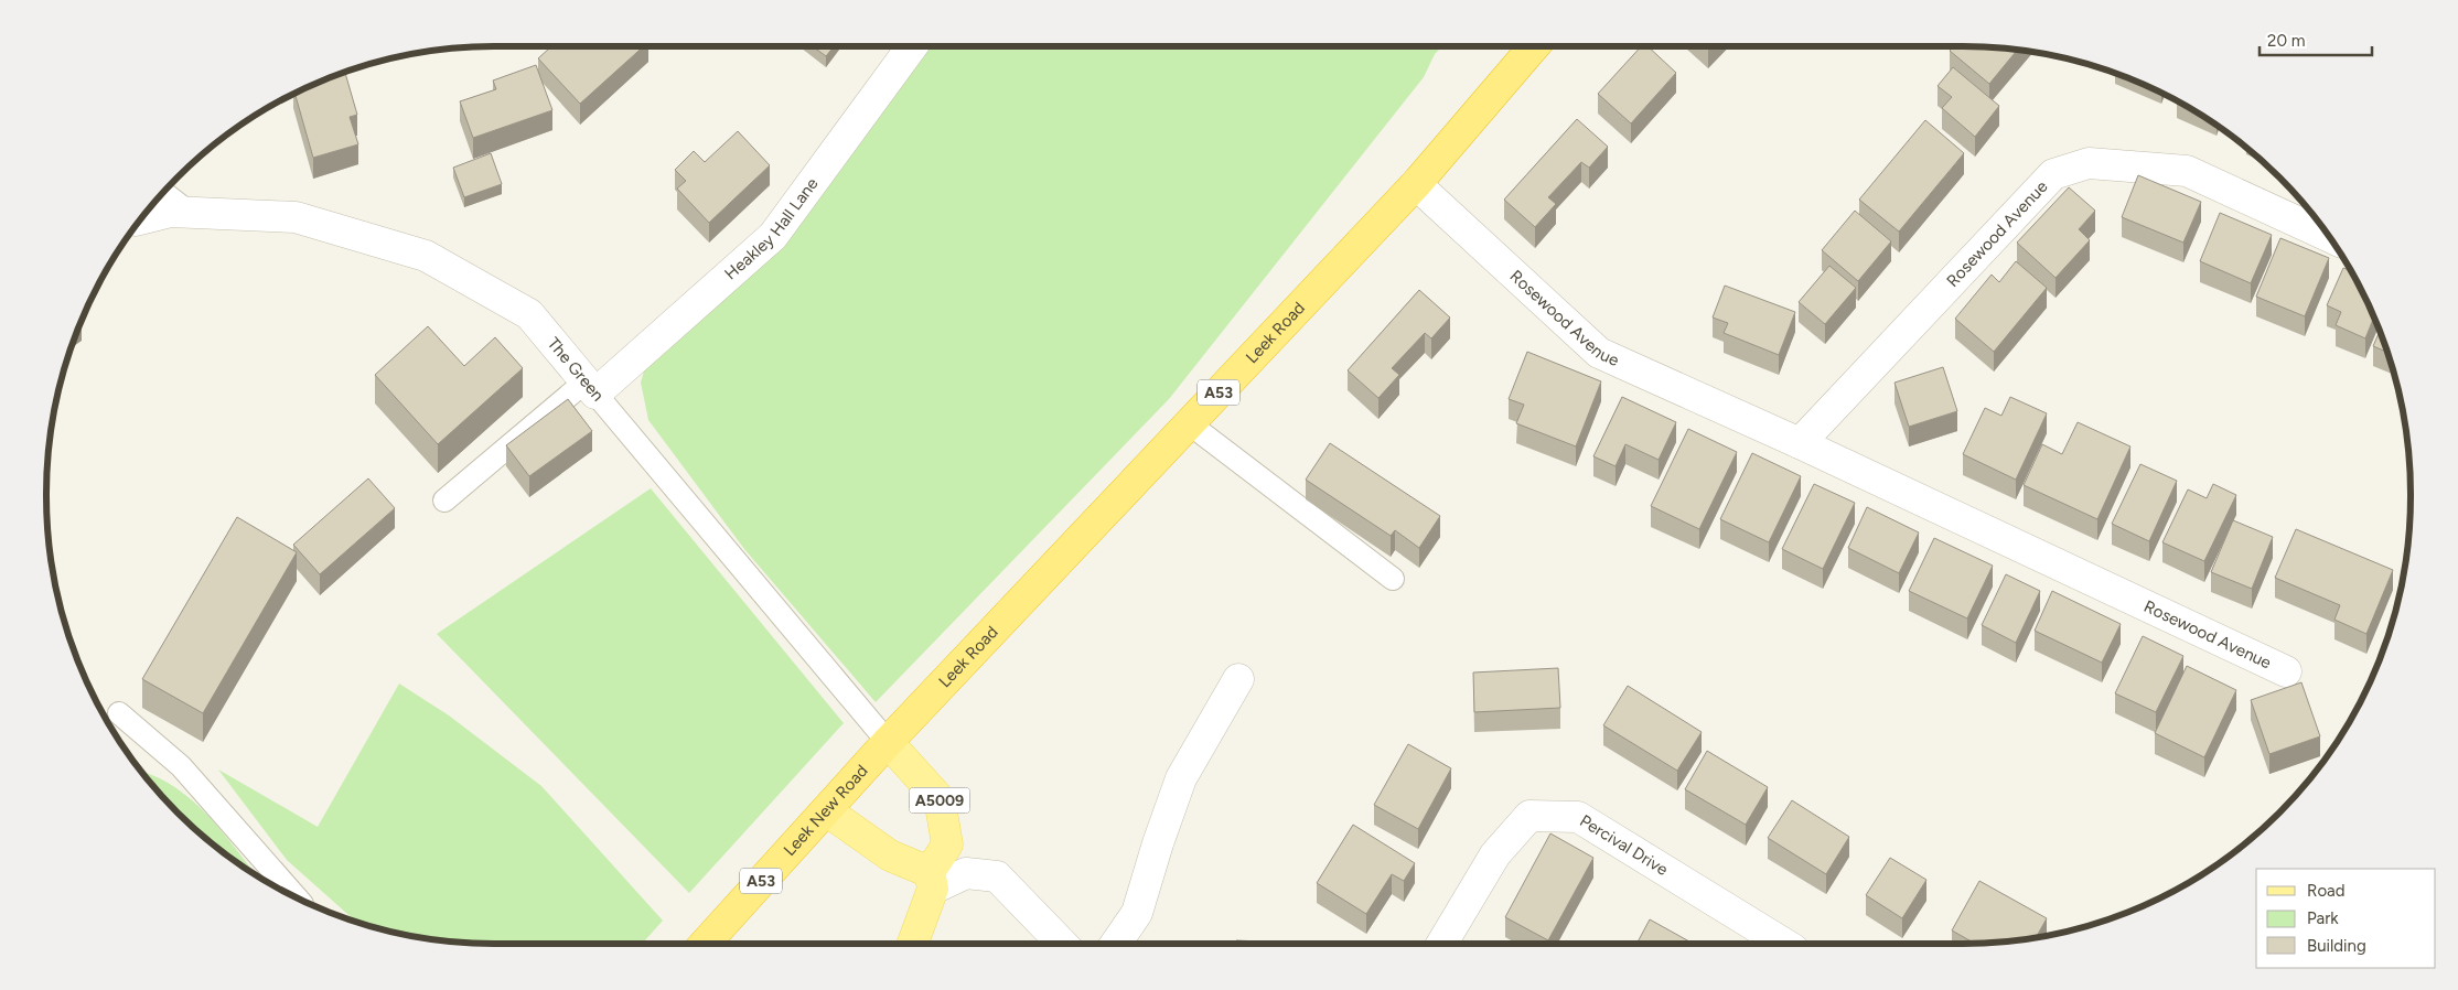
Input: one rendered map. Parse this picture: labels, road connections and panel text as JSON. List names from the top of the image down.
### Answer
{
  "streets": {
    "highway": ["Leek Road", "A53", "Leek New Road"],
    "main road": ["A5009"],
    "street": [
      "Heakley Hall Lane",
      "Rosewood Avenue",
      "The Green",
      "Percival Drive"
    ]
  },
  "crossings": [
    ["Heakley Hall Lane", "The Green"],
    ["Rosewood Avenue", "Leek Road"],
    ["Leek Road", "The Green"],
    ["Leek Road", "A5009"],
    ["Leek Road", "Leek New Road"],
    ["The Green", "A5009"],
    ["The Green", "Leek New Road"],
    ["A5009", "Leek New Road"]
  ],
  "legend": ["Road", "Park", "Building"],
  "scale_bar": "20 m"
}
